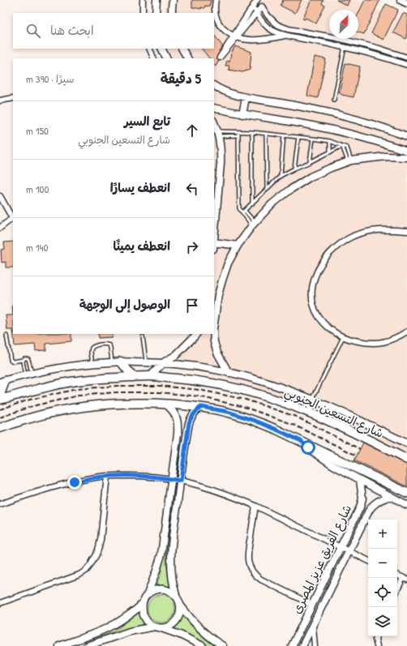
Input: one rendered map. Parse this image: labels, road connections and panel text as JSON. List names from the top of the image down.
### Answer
{
  "streets": {
    "main road": ["شارع التسعين الجنوبي"],
    "street": ["شارع الفريق عزيز المصرى"]
  },
  "north": "top right",
  "page": {
    "search": "ابحث هنا",
    "heading": ["5 دقيقة", "سيرًا · 390 m"],
    "list": [
      ["تابع السير", "شارع التسعين الجنوبي", "150 m"],
      ["انعطف يسارًا", "100 m"],
      ["انعطف يمينًا", "140 m"],
      "الوصول إلى الوجهة"
    ],
    "map_buttons": ["+", "−"]
  }
}
